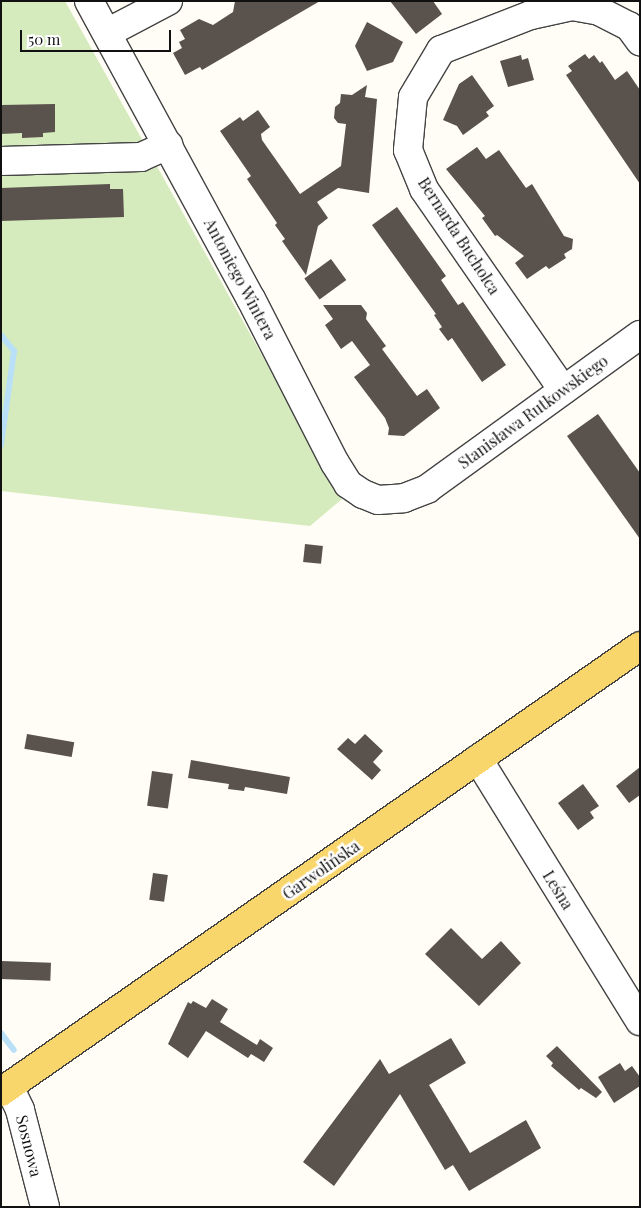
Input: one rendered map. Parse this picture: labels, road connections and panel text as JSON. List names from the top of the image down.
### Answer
{
  "streets": {
    "main road": ["Garwolińska"],
    "street": [
      "Bernarda Bucholca",
      "Antoniego Wintera",
      "Stanisława Rutkowskiego",
      "Leśna",
      "Sosnowa"
    ]
  },
  "crossings": [
    ["Bernarda Bucholca", "Stanisława Rutkowskiego"],
    ["Antoniego Wintera", "Stanisława Rutkowskiego"],
    ["Garwolińska", "Leśna"],
    ["Garwolińska", "Sosnowa"]
  ],
  "scale_bar": "50 m"
}
